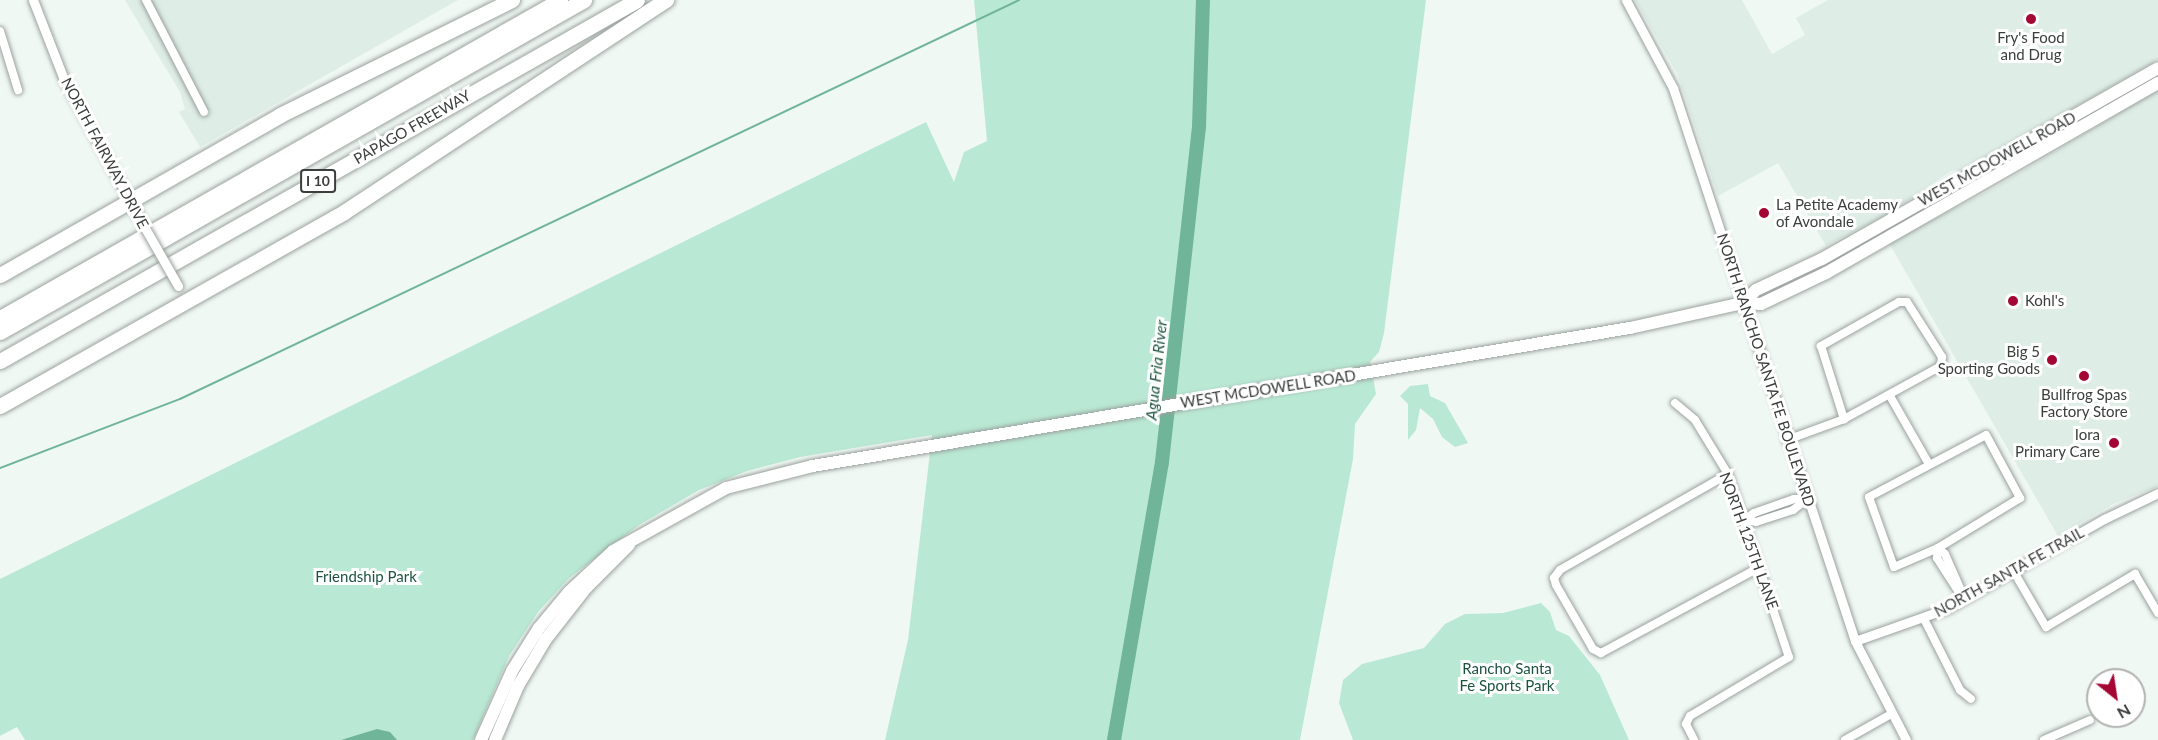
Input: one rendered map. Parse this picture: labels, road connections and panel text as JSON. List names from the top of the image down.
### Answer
{
  "streets": {
    "highway": ["PAPAGO FREEWAY", "I 10"],
    "main road": ["WEST MCDOWELL ROAD"],
    "street": [
      "NORTH FAIRWAY DRIVE",
      "NORTH RANCHO SANTA FE BOULEVARD",
      "NORTH 125TH LANE",
      "NORTH SANTA FE TRAIL"
    ]
  },
  "crossings": [
    ["WEST MCDOWELL ROAD", "NORTH RANCHO SANTA FE BOULEVARD"],
    ["NORTH RANCHO SANTA FE BOULEVARD", "NORTH SANTA FE TRAIL"]
  ],
  "water": ["Agua Fria River"],
  "parks": ["Friendship Park", "Rancho Santa Fe Sports Park"],
  "places": [
    "Fry's Food and Drug",
    "La Petite Academy of Avondale",
    "Kohl's",
    "Big 5 Sporting Goods",
    "Bullfrog Spas Factory Store",
    "Iora Primary Care"
  ],
  "north": "bottom right"
}
